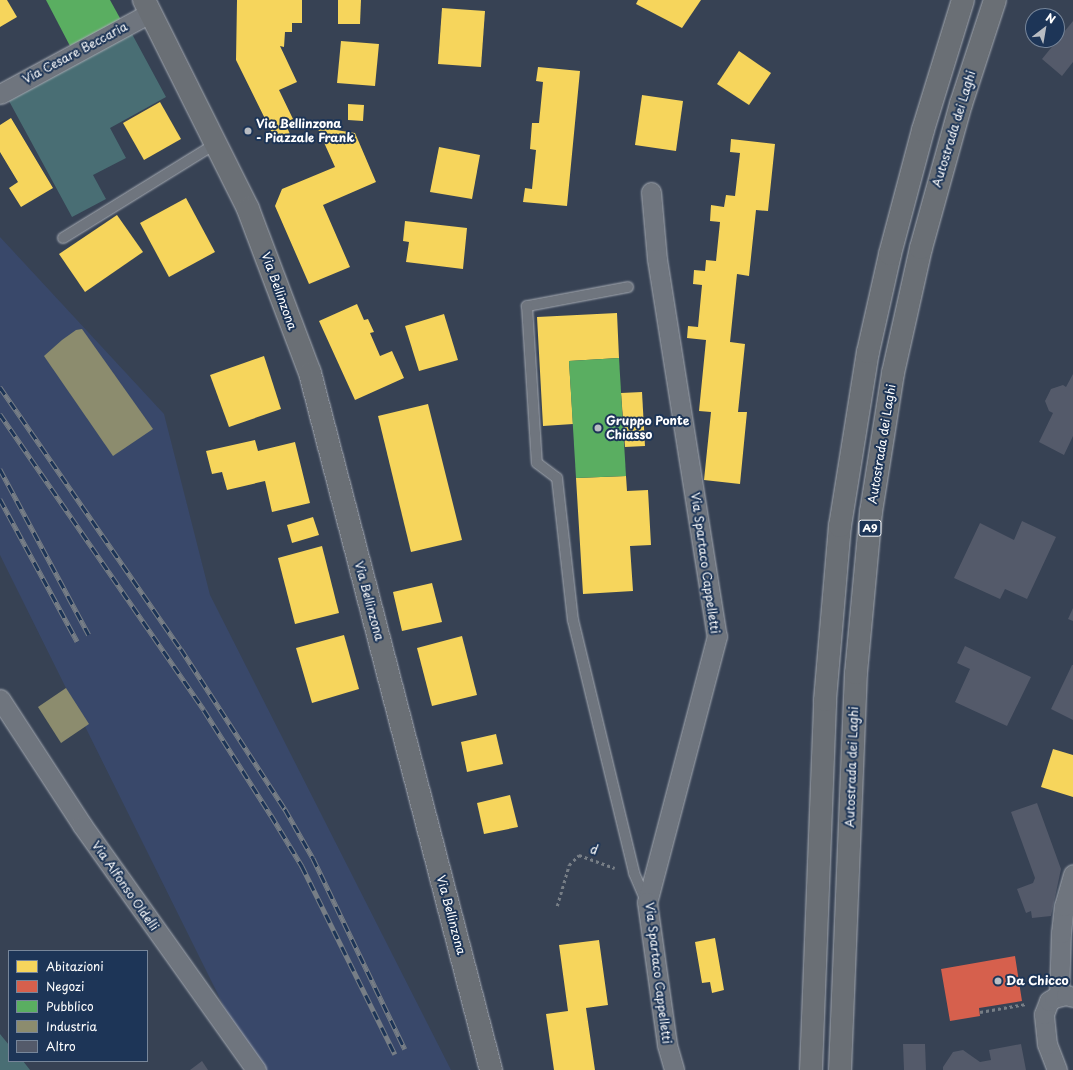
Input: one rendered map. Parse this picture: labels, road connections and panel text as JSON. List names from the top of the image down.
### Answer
{
  "streets": {
    "main road": ["Autostrada dei Laghi", "Via Bellinzona", "A9"],
    "street": ["Via Cesare Beccaria", "Via Spartaco Cappelletti", "Via Alfonso Oldelli"],
    "path": ["d"]
  },
  "crossings": [
    ["Via Cesare Beccaria", "Via Bellinzona"]
  ],
  "places": ["Via Bellinzona - Piazzale Frank", "Gruppo Ponte Chiasso", "Da Chicco"],
  "legend": [
    "Abitazioni",
    "Negozi",
    "Pubblico",
    "Industria",
    "Altro"
  ],
  "north": "top right"
}
